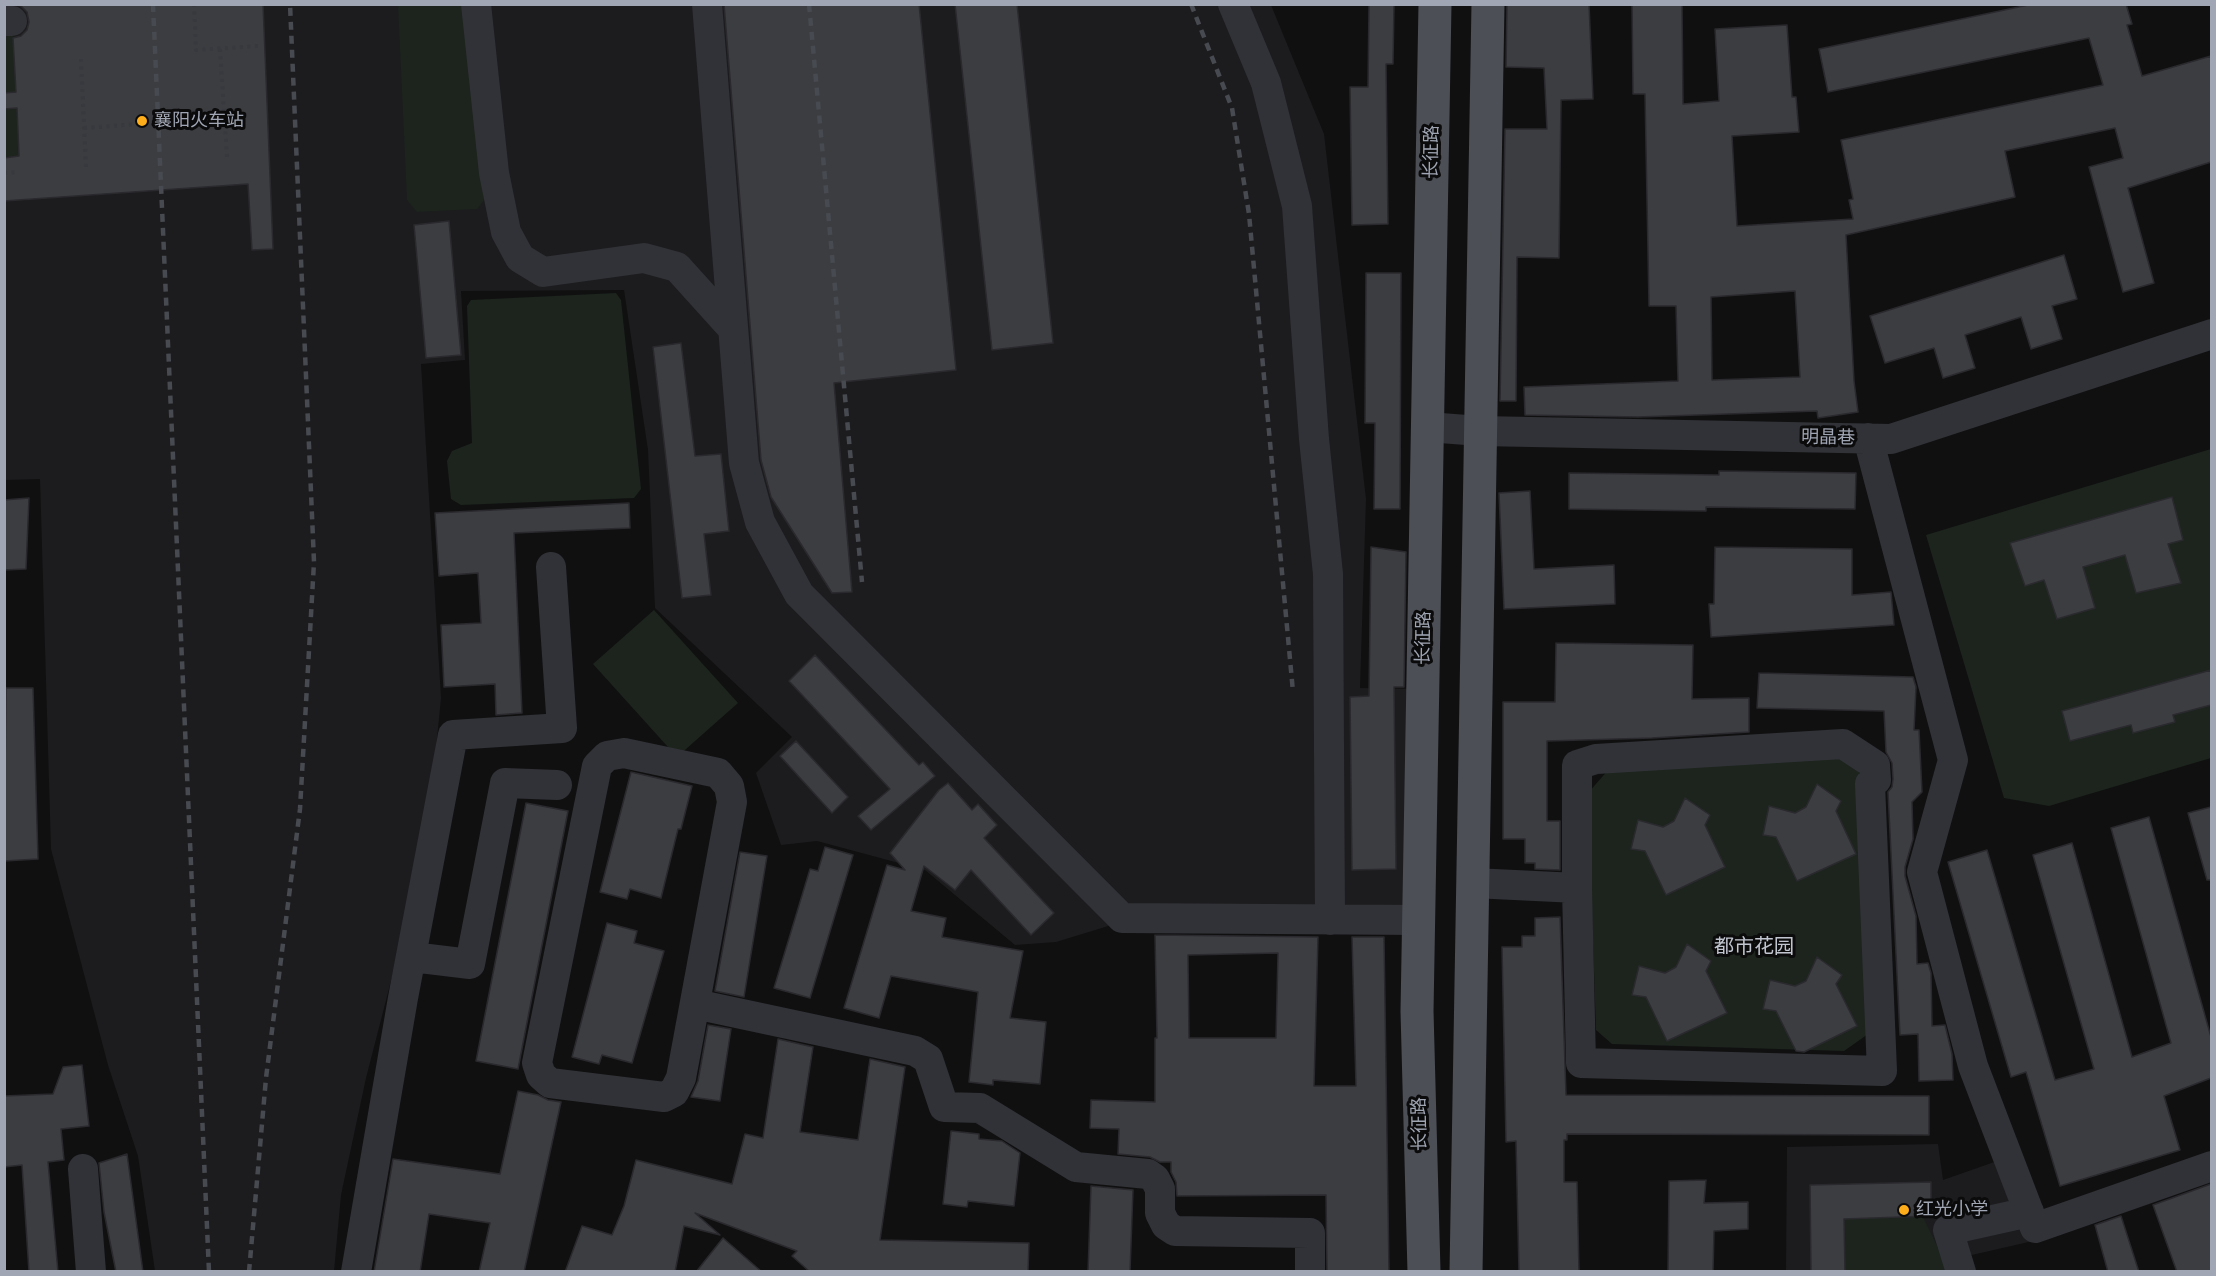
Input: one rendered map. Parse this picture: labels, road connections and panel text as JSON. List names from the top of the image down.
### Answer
{
  "streets": {
    "main road": ["长征路"],
    "street": ["明晶巷"]
  },
  "crossings": [
    ["长征路", "明晶巷"]
  ],
  "districts": ["都市花园"],
  "places": ["襄阳火车站", "红光小学"]
}
